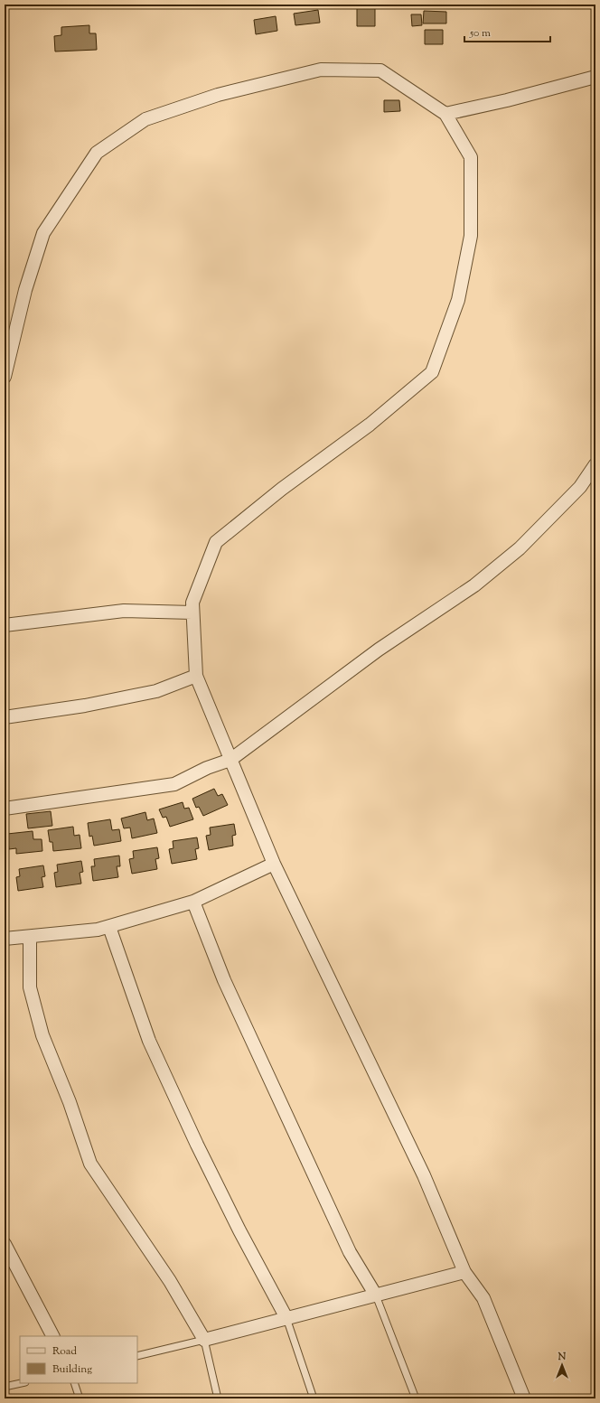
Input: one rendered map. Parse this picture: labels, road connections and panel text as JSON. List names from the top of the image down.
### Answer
{
  "legend": ["Road", "Building"],
  "scale_bar": "50 m",
  "north": "top"
}
